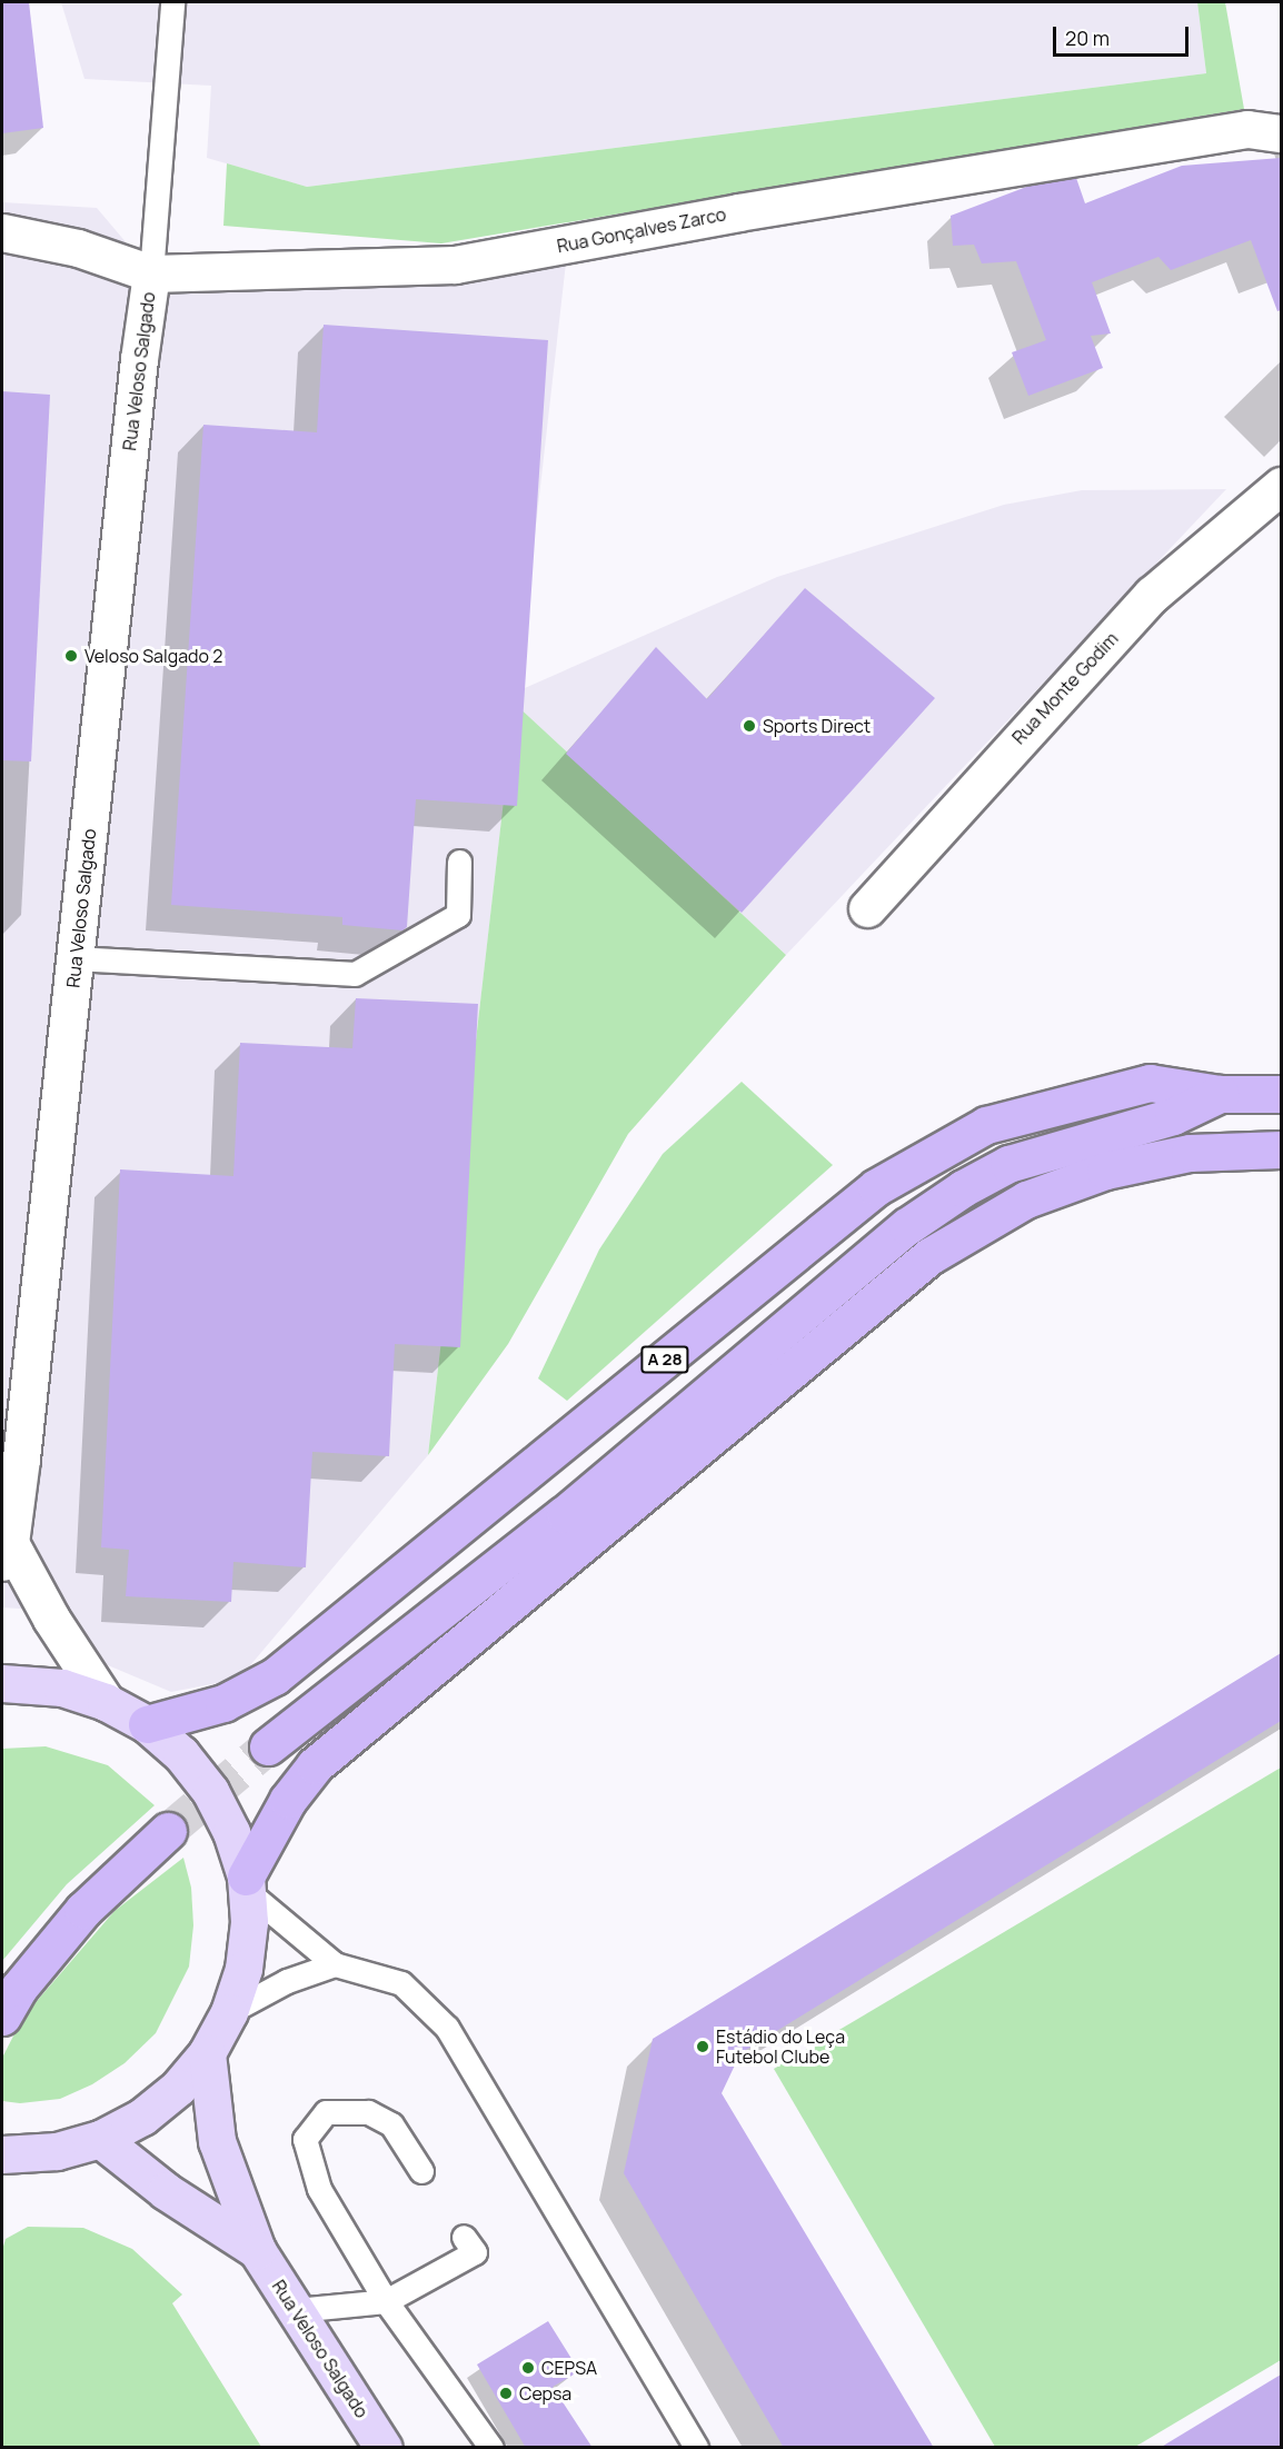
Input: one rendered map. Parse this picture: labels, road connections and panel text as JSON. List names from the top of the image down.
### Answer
{
  "streets": {
    "highway": ["A 28"],
    "main road": ["Rua Veloso Salgado"],
    "street": ["Rua Gonçalves Zarco", "Rua Monte Godim"]
  },
  "crossings": [
    ["Rua Gonçalves Zarco", "Rua Veloso Salgado"]
  ],
  "places": [
    "Veloso Salgado 2",
    "Sports Direct",
    "Estádio do Leça Futebol Clube",
    "CEPSA",
    "Cepsa"
  ],
  "scale_bar": "20 m"
}
